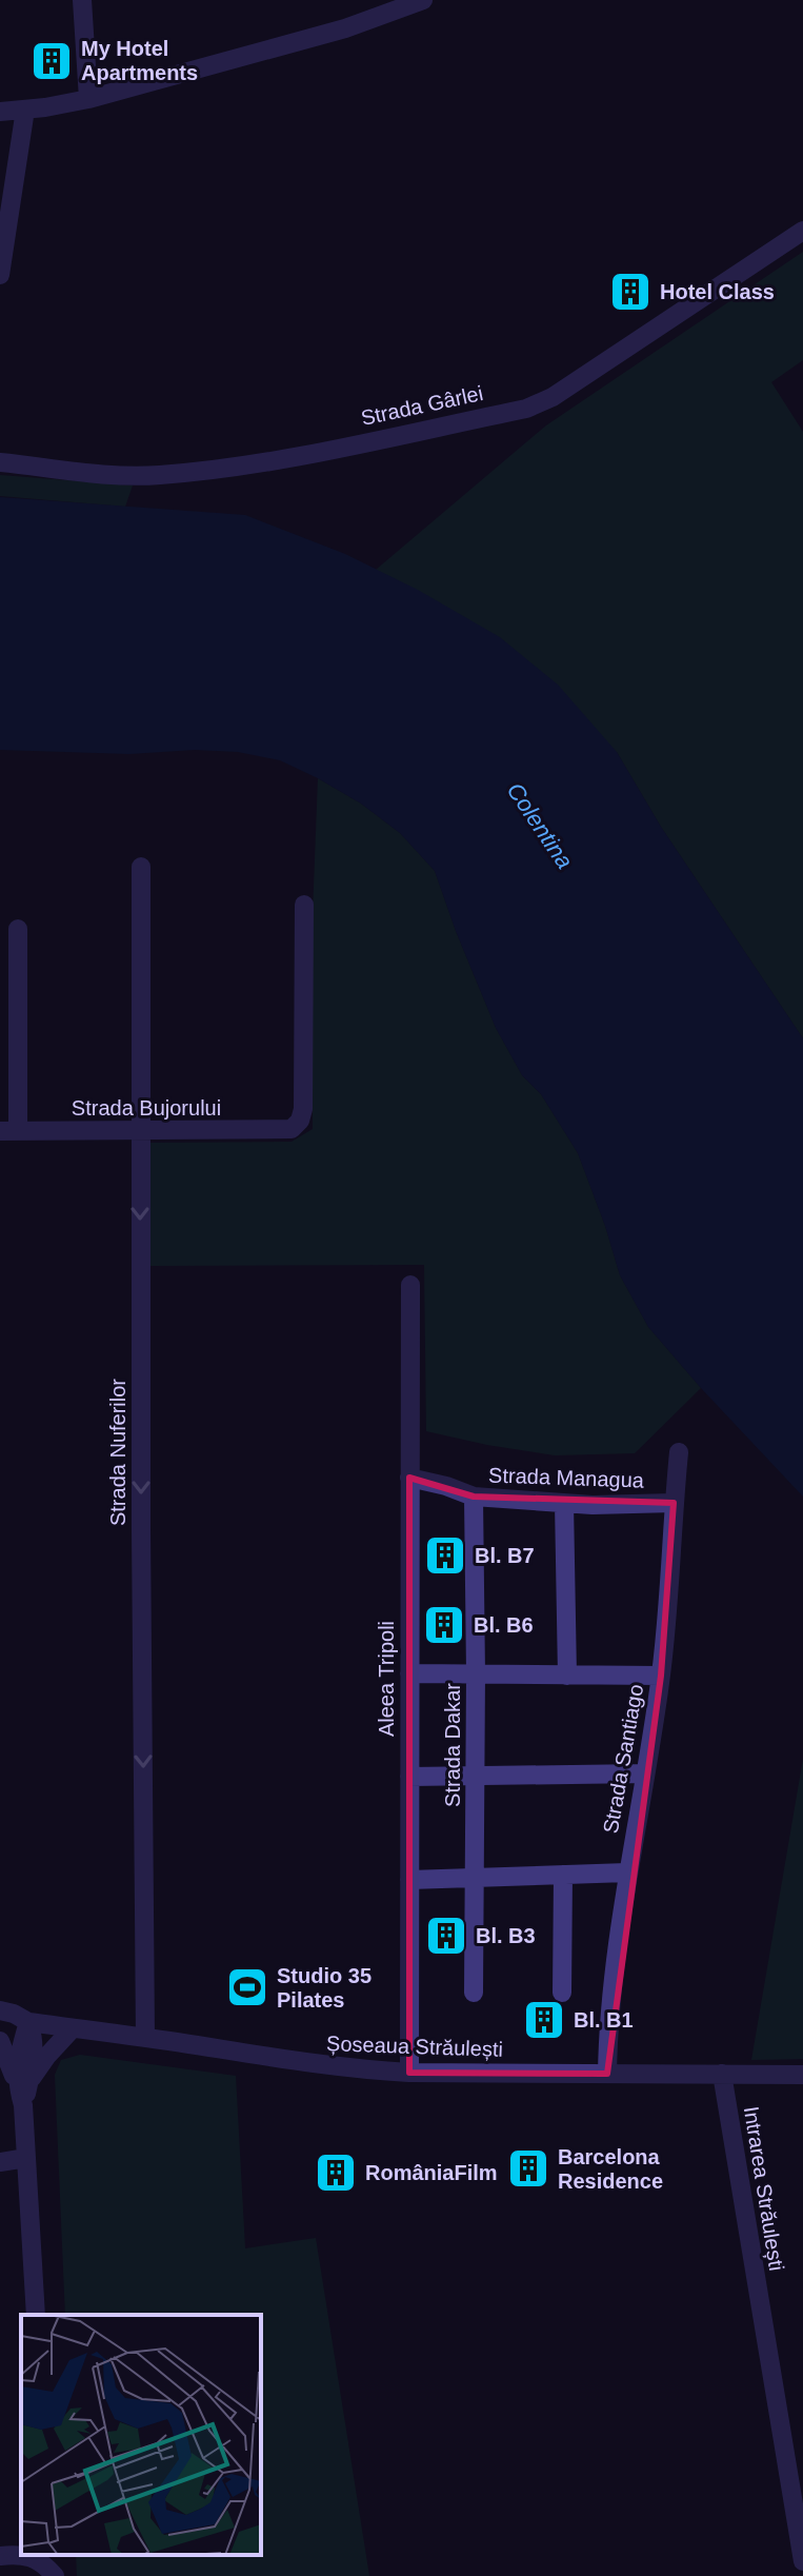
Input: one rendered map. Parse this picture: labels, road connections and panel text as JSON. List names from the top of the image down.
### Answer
{
  "streets": {
    "street": [
      "Strada Gârlei",
      "Strada Bujorului",
      "Strada Nuferilor",
      "Strada Managua",
      "Aleea Tripoli",
      "Strada Dakar",
      "Strada Santiago",
      "Șoseaua Străulești",
      "Intrarea Străulești"
    ]
  },
  "crossings": [
    ["Strada Bujorului", "Strada Nuferilor"],
    ["Strada Nuferilor", "Șoseaua Străulești"],
    ["Strada Managua", "Aleea Tripoli"],
    ["Strada Managua", "Strada Dakar"],
    ["Strada Managua", "Strada Santiago"],
    ["Aleea Tripoli", "Șoseaua Străulești"],
    ["Strada Santiago", "Șoseaua Străulești"],
    ["Șoseaua Străulești", "Intrarea Străulești"]
  ],
  "one_way": ["Strada Nuferilor"],
  "water": ["Colentina"],
  "places": {
    "building": [
      "My Hotel Apartments",
      "Hotel Class",
      "Bl. B7",
      "Bl. B6",
      "Bl. B3",
      "Bl. B1",
      "Barcelona Residence",
      "RomâniaFilm"
    ],
    "sports": ["Studio 35 Pilates"]
  }
}
